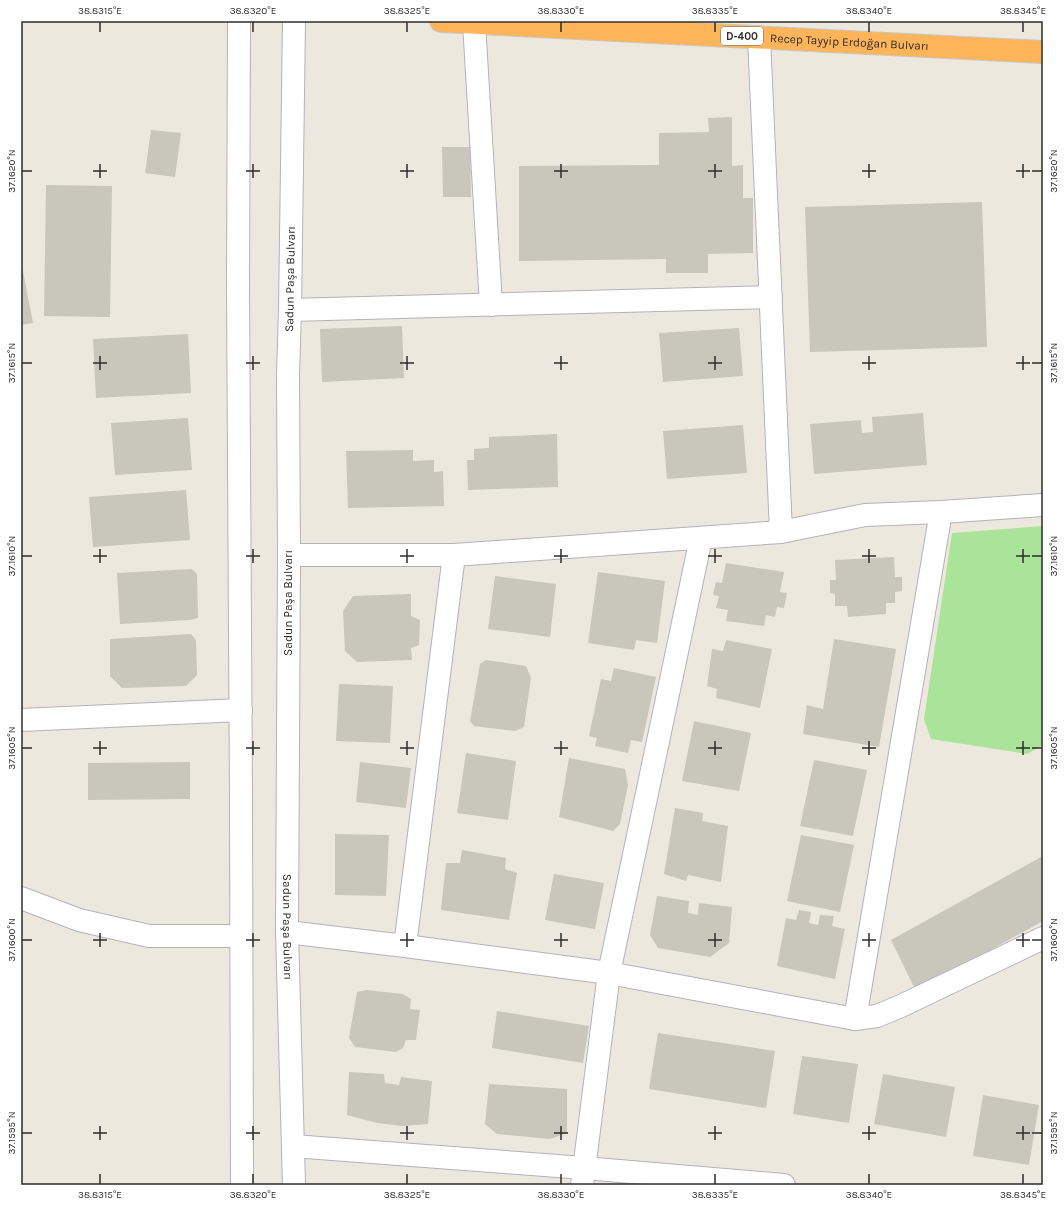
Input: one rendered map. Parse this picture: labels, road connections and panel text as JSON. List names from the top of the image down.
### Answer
{
  "streets": {
    "highway": ["D-400", "Recep Tayyip Erdoğan Bulvarı"],
    "street": ["Sadun Paşa Bulvarı"]
  },
  "coordinates": [
    "38.8315°E",
    "38.8320°E",
    "38.8325°E",
    "38.8330°E",
    "38.8335°E",
    "38.8340°E",
    "38.8345°E",
    "37.1620°N",
    "37.1615°N",
    "37.1610°N",
    "37.1605°N",
    "37.1600°N",
    "37.1595°N"
  ]
}
